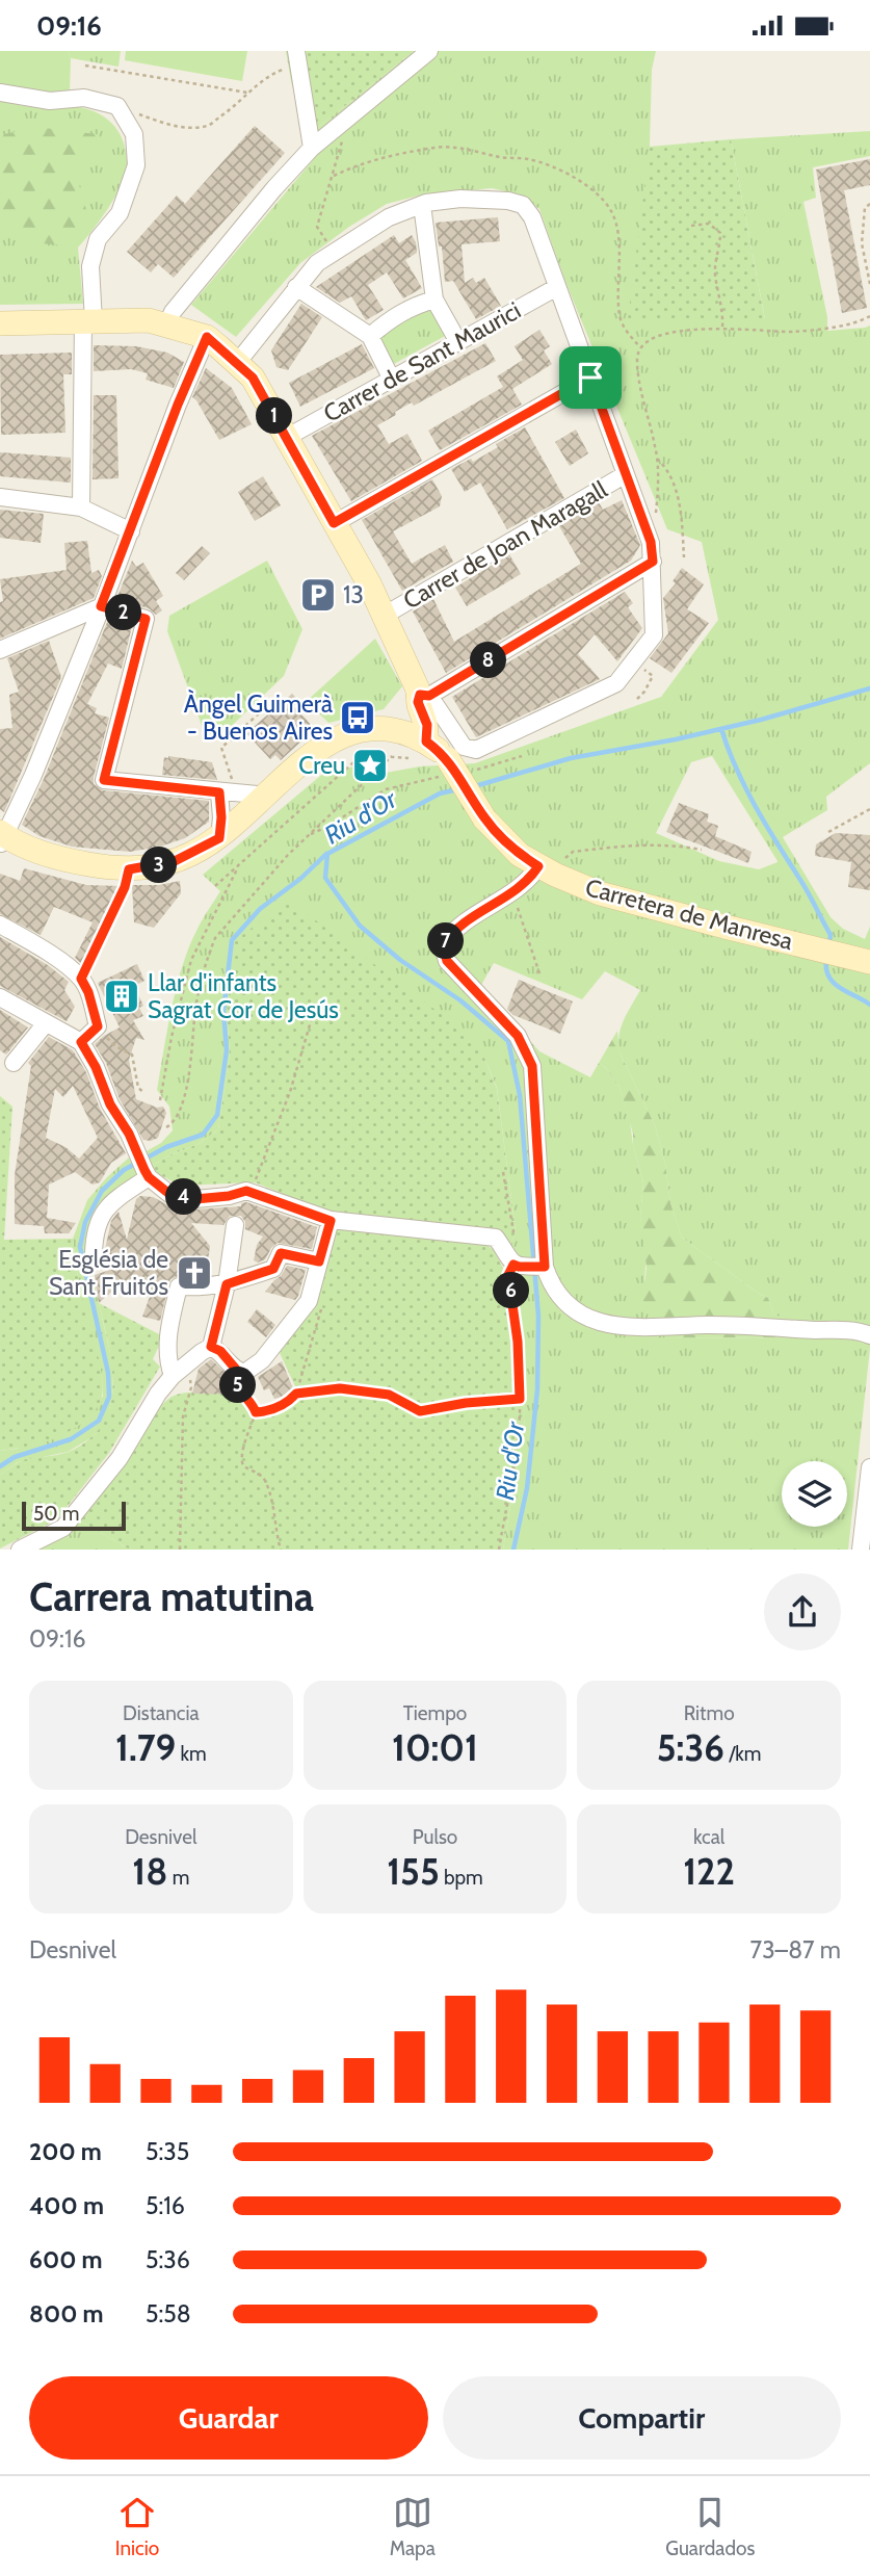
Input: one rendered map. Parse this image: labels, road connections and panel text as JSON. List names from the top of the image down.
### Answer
{
  "streets": {
    "main road": ["Carretera de Manresa"],
    "street": ["Carrer de Sant Maurici", "Carrer de Joan Maragall"]
  },
  "water": ["Riu d'Or"],
  "places": {
    "parking": ["13"],
    "bus stop": ["Àngel Guimerà - Buenos Aires"],
    "place": ["Creu"],
    "building": ["Llar d'infants Sagrat Cor de Jesús"],
    "church": ["Església de Sant Fruitós"]
  },
  "scale_bar": "50 m",
  "page": {
    "status": "09:16",
    "pins": [
      "1",
      "2",
      "8",
      "3",
      "7",
      "4",
      "6",
      "5"
    ],
    "scale": "50 m",
    "heading": ["Carrera matutina", "09:16"],
    "stats": [
      ["Distancia", "1.79 km"],
      ["Tiempo", "10:01"],
      ["Ritmo", "5:36 /km"],
      ["Desnivel", "18 m"],
      ["Pulso", "155 bpm"],
      ["kcal", "122"]
    ],
    "chart": ["Desnivel", "73–87 m"],
    "list": [
      {
        "name": "200 m",
        "note": "5:35"
      },
      {
        "name": "400 m",
        "note": "5:16"
      },
      {
        "name": "600 m",
        "note": "5:36"
      },
      {
        "name": "800 m",
        "note": "5:58"
      }
    ],
    "buttons": ["Guardar", "Compartir"],
    "tabs": ["Inicio", "Mapa", "Guardados"]
  }
}
